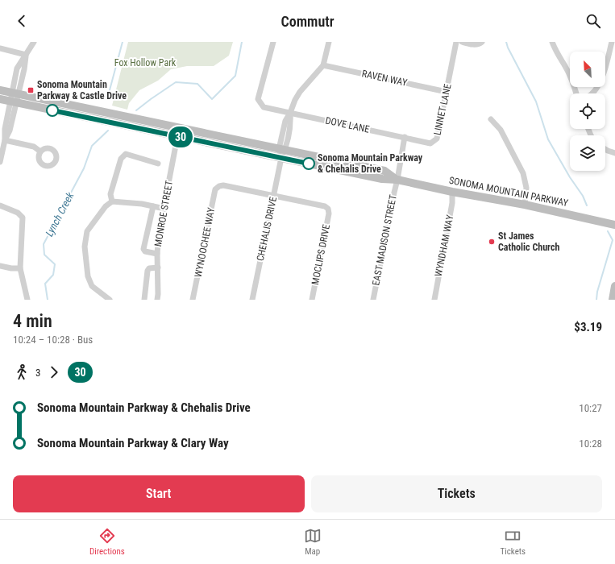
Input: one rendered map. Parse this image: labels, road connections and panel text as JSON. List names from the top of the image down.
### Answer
{
  "streets": {
    "main road": ["SONOMA MOUNTAIN PARKWAY"],
    "street": [
      "RAVEN WAY",
      "LINNET LANE",
      "DOVE LANE",
      "MONROE STREET",
      "CHEHALIS DRIVE",
      "EAST MADISON STREET",
      "WYNOOCHEE WAY",
      "WYNDHAM WAY",
      "MOCLIPS DRIVE"
    ]
  },
  "crossings": [
    ["RAVEN WAY", "LINNET LANE"],
    ["LINNET LANE", "DOVE LANE"],
    ["DOVE LANE", "CHEHALIS DRIVE"],
    ["SONOMA MOUNTAIN PARKWAY", "MONROE STREET"],
    ["SONOMA MOUNTAIN PARKWAY", "CHEHALIS DRIVE"],
    ["SONOMA MOUNTAIN PARKWAY", "EAST MADISON STREET"],
    ["SONOMA MOUNTAIN PARKWAY", "WYNDHAM WAY"],
    ["CHEHALIS DRIVE", "WYNOOCHEE WAY"],
    ["CHEHALIS DRIVE", "MOCLIPS DRIVE"],
    ["WYNOOCHEE WAY", "MOCLIPS DRIVE"]
  ],
  "water": ["Lynch Creek"],
  "parks": ["Fox Hollow Park"],
  "places": {
    "transit": ["Sonoma Mountain Parkway & Castle Drive"],
    "other": ["Sonoma Mountain Parkway & Chehalis Drive", "St James Catholic Church"]
  },
  "lines": ["bus line 30"],
  "north": "top left",
  "page": {
    "header": "Commutr",
    "on_map": "30",
    "heading": ["4 min", "10:24 – 10:28 · Bus", "$3.19"],
    "legs": ["3", "30"],
    "list": [
      {
        "name": "Sonoma Mountain Parkway & Chehalis Drive",
        "value": "10:27"
      },
      {
        "name": "Sonoma Mountain Parkway & Clary Way",
        "value": "10:28"
      }
    ],
    "buttons": ["Start", "Tickets"],
    "tabs": ["Directions", "Map", "Tickets"]
  }
}
